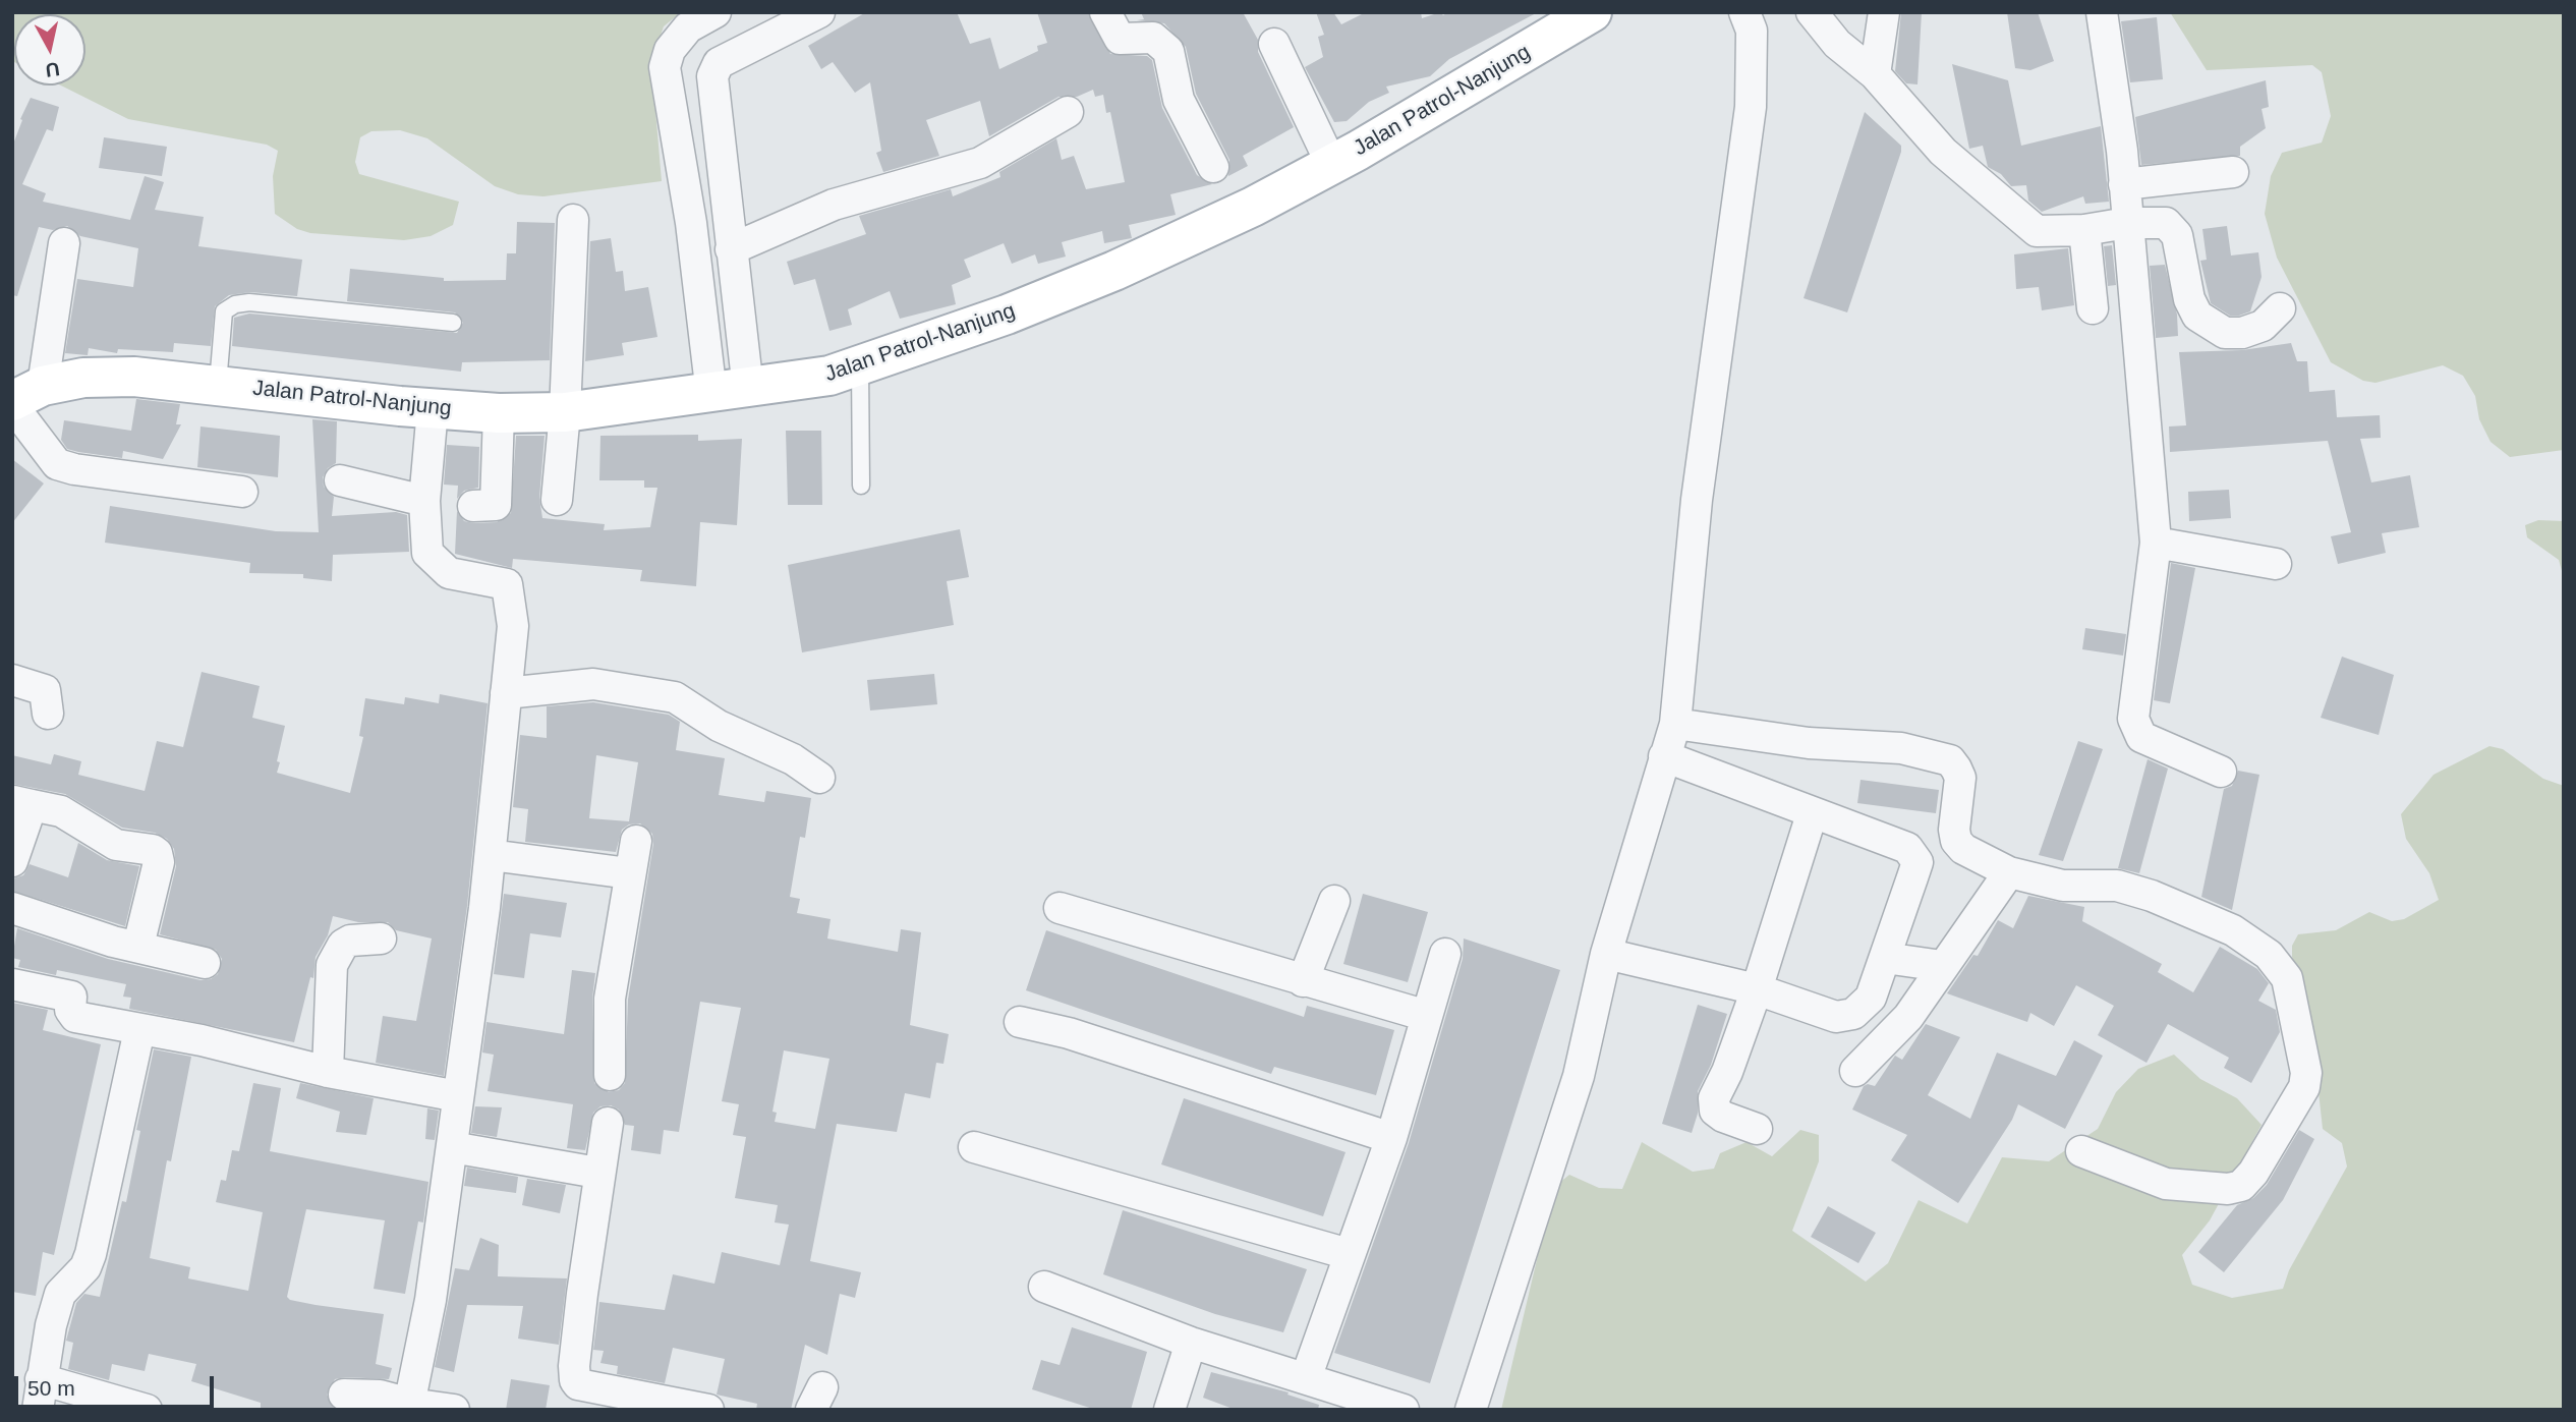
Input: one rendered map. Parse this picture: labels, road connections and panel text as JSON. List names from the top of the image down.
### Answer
{
  "streets": {
    "main road": ["Jalan Patrol-Nanjung"]
  },
  "scale_bar": "50 m",
  "north": "bottom"
}
